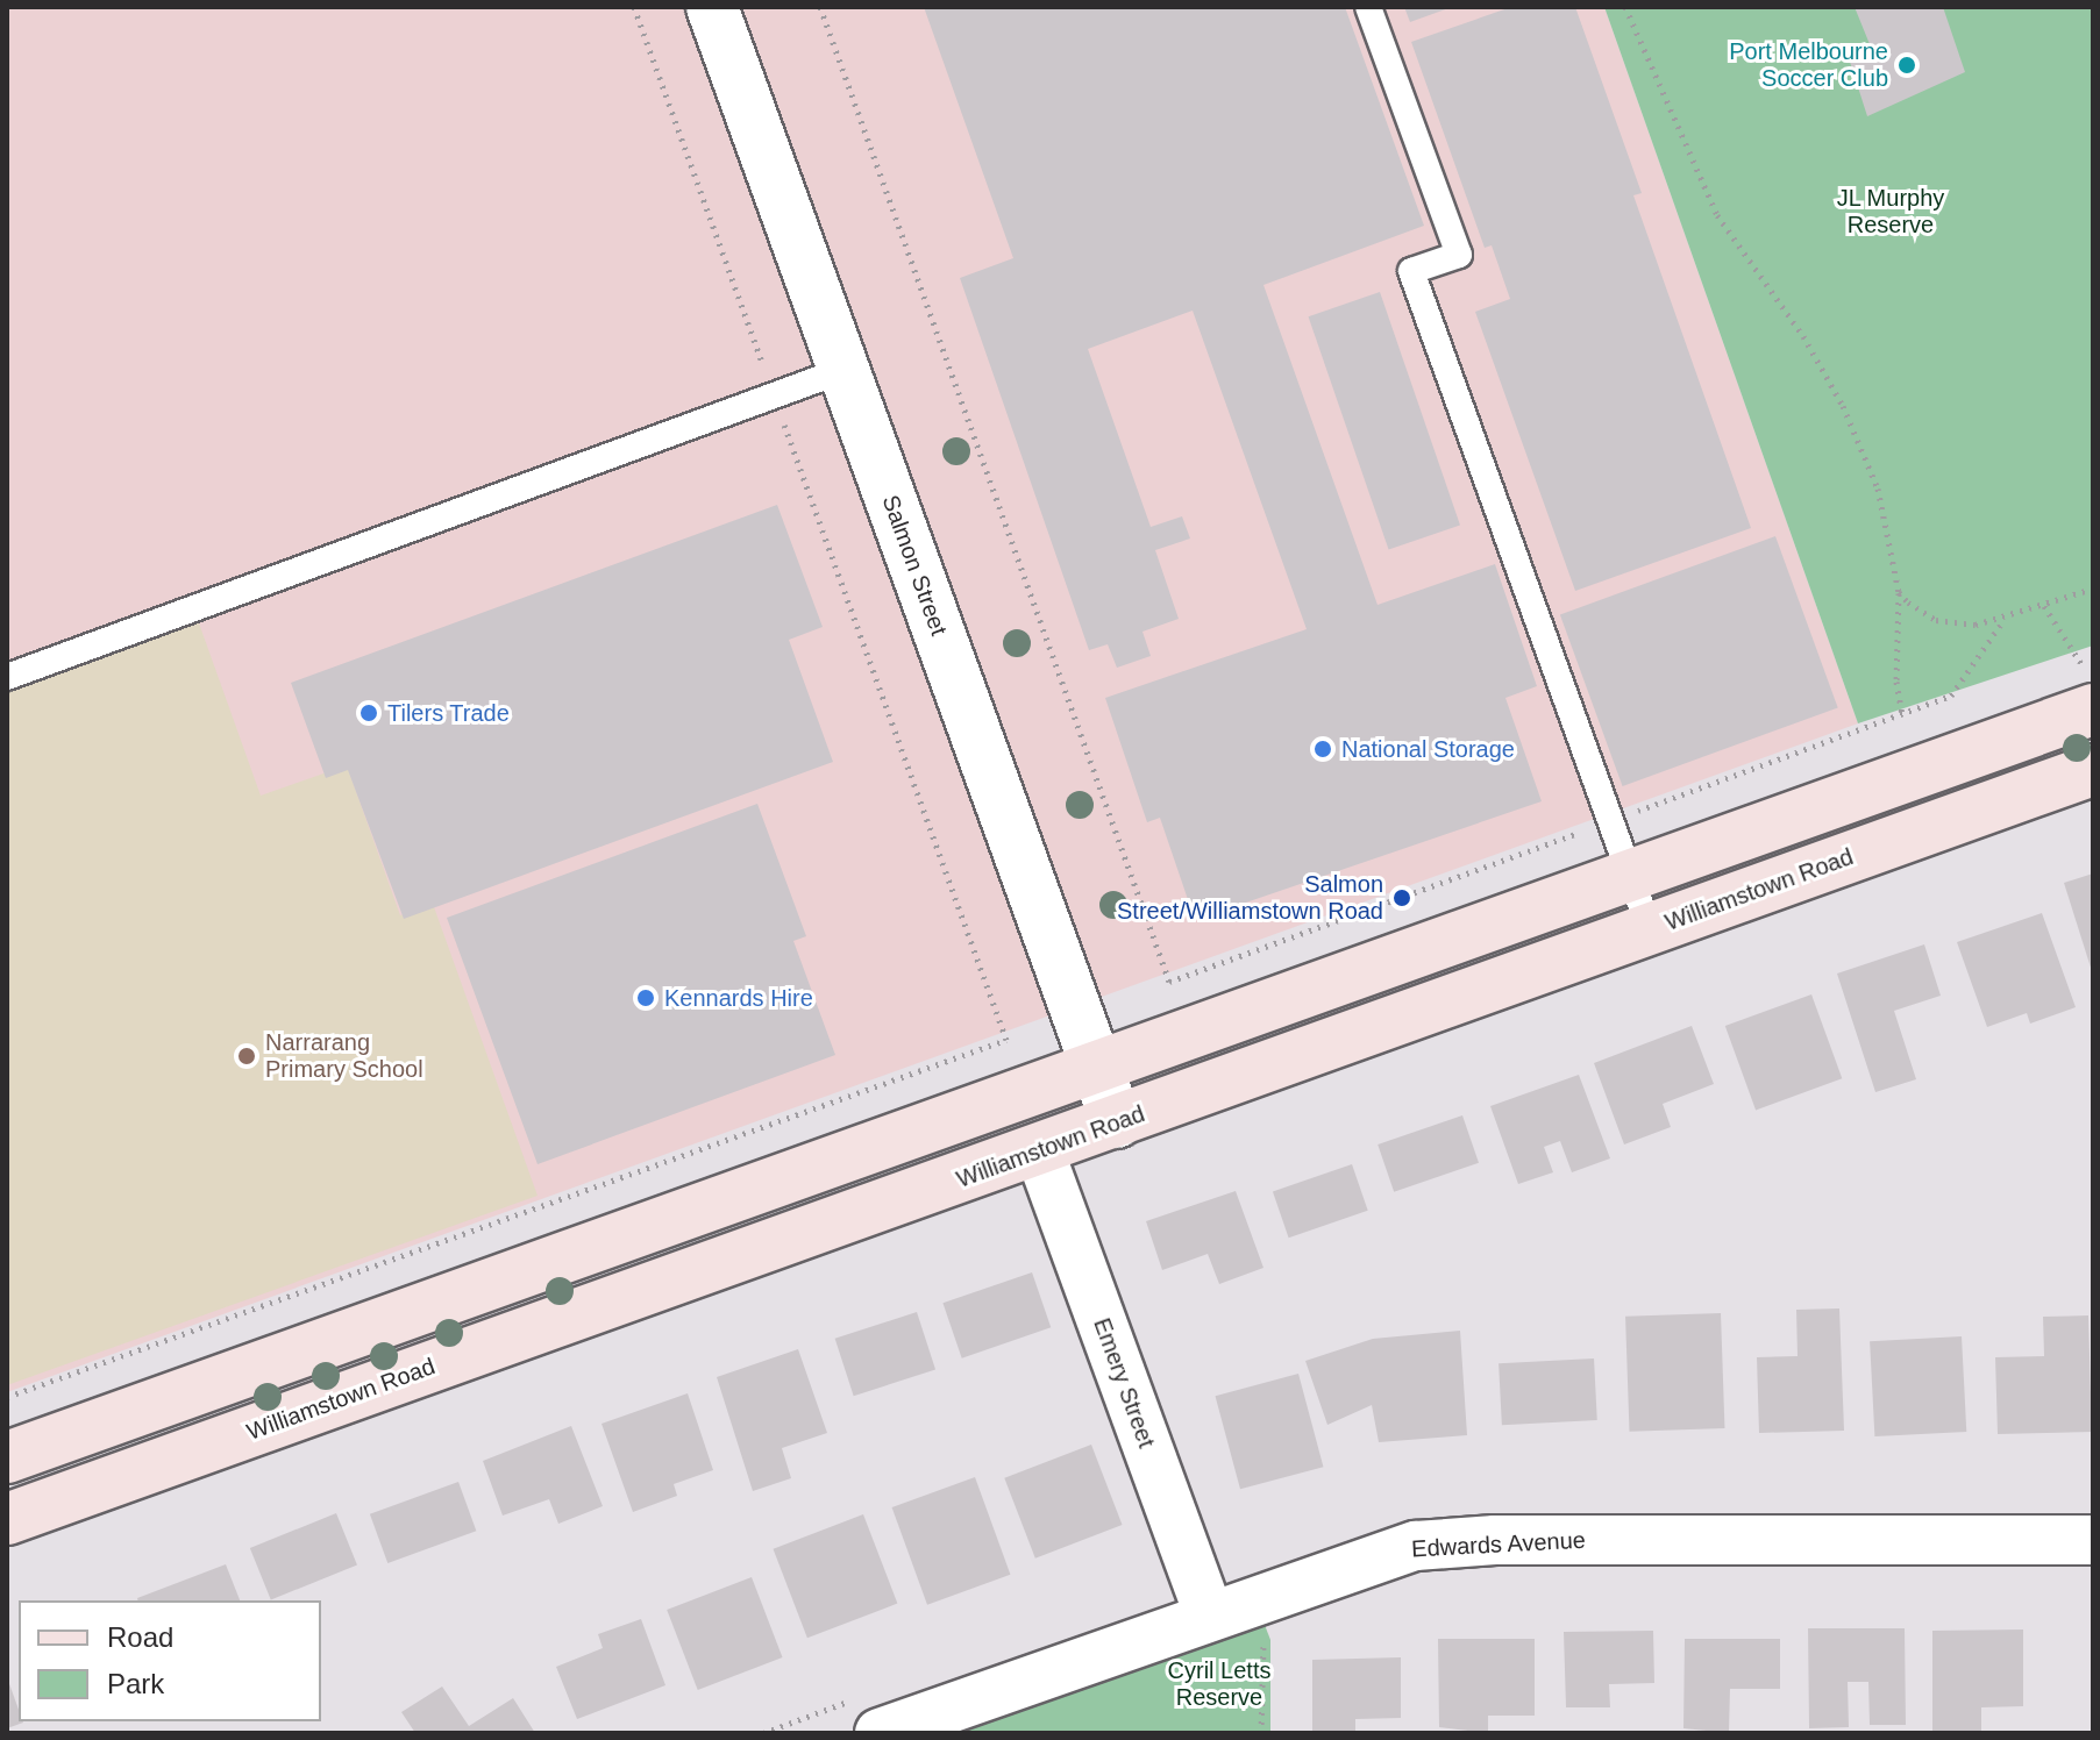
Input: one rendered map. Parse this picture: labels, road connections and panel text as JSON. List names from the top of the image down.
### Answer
{
  "streets": {
    "main road": ["Williamstown Road"],
    "street": ["Salmon Street", "Emery Street", "Edwards Avenue"]
  },
  "crossings": [
    ["Salmon Street", "Williamstown Road"],
    ["Williamstown Road", "Emery Street"],
    ["Emery Street", "Edwards Avenue"]
  ],
  "parks": ["JL Murphy Reserve", "Cyril Letts Reserve"],
  "places": [
    "Port Melbourne Soccer Club",
    "Tilers Trade",
    "National Storage",
    "Salmon Street/Williamstown Road",
    "Kennards Hire",
    "Narrarang Primary School"
  ],
  "legend": ["Road", "Park"]
}
